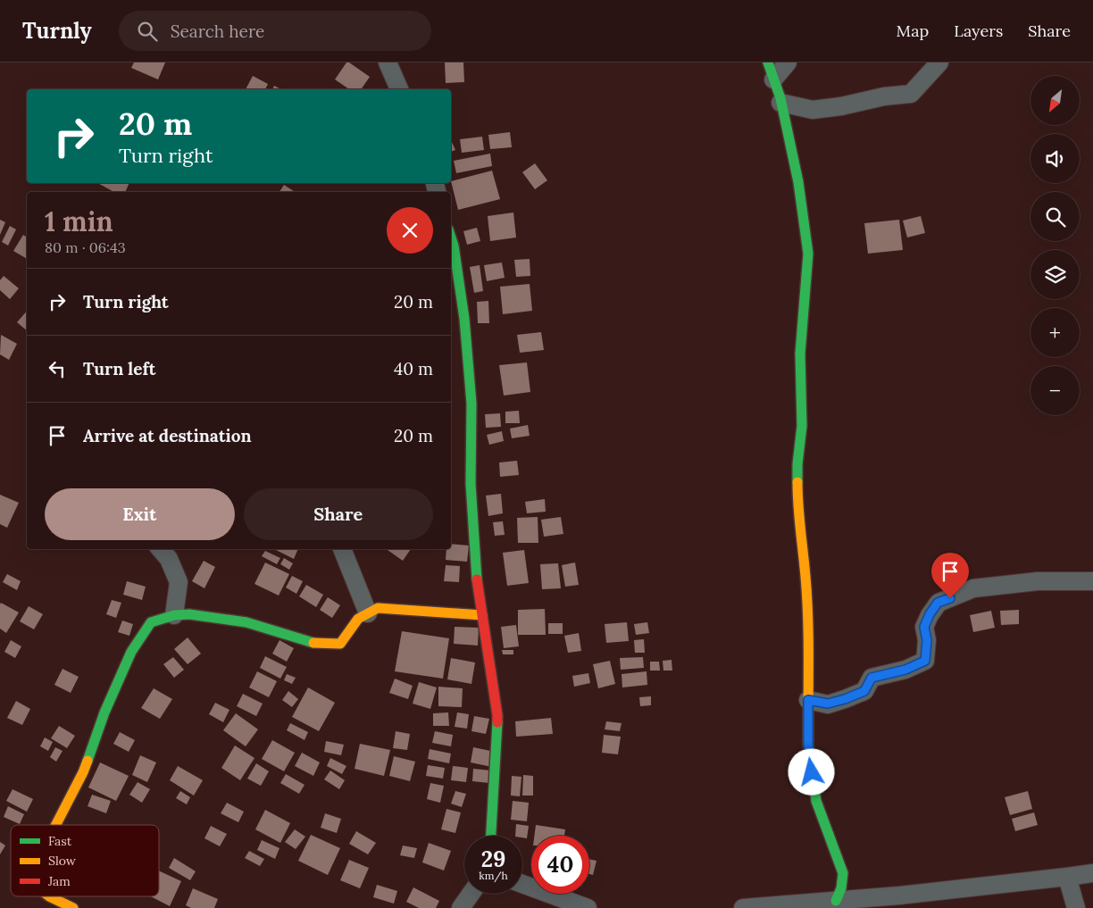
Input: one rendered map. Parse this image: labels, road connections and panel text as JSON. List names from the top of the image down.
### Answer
{
  "legend": ["Fast", "Slow", "Jam"],
  "north": "bottom left",
  "page": {
    "header": "Turnly",
    "search": "Search here",
    "nav": ["Map", "Layers", "Share"],
    "map_buttons": ["+", "−"],
    "turn": ["20 m", "Turn right"],
    "heading": ["1 min", "80 m · 06:43"],
    "list": [
      {
        "name": "Turn right",
        "value": "20 m"
      },
      {
        "name": "Turn left",
        "value": "40 m"
      },
      {
        "name": "Arrive at destination",
        "value": "20 m"
      }
    ],
    "buttons": ["Exit", "Share"],
    "speed": "29 km/h",
    "limit": "40"
  }
}
